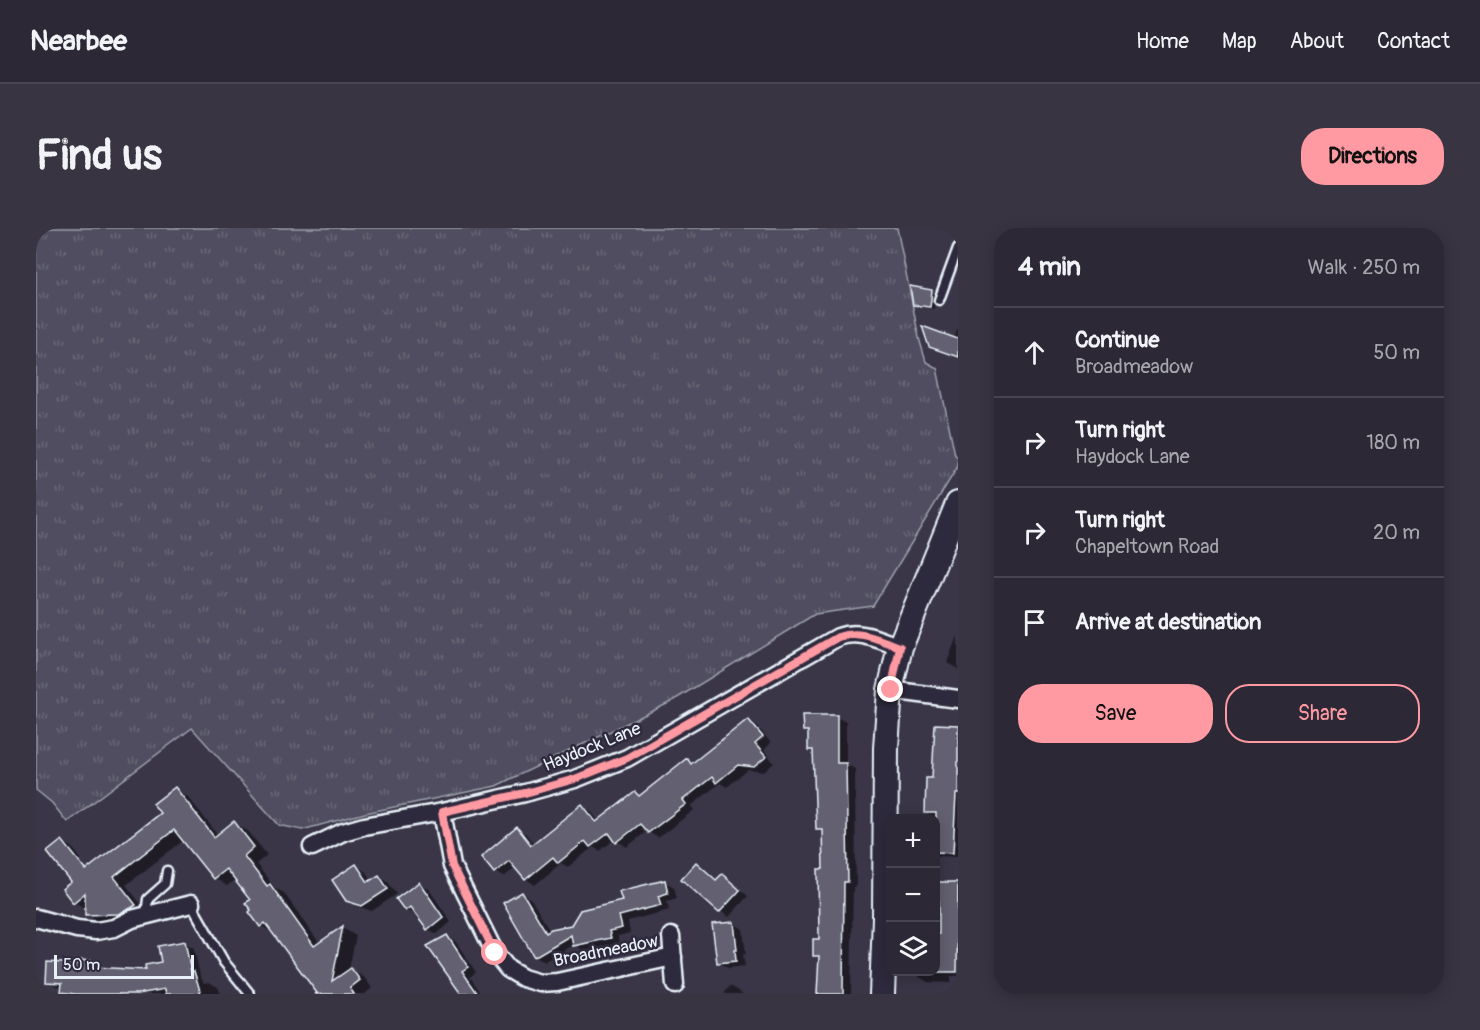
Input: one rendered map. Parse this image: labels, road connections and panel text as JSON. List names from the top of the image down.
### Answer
{
  "streets": {
    "street": ["Haydock Lane", "Broadmeadow"]
  },
  "crossings": [
    ["Haydock Lane", "Broadmeadow"]
  ],
  "scale_bar": "50 m",
  "page": {
    "header": "Nearbee",
    "nav": [
      "Home",
      "Map",
      "About",
      "Contact"
    ],
    "buttons": [
      "Directions",
      ["Save", "Share"]
    ],
    "title": "Find us",
    "heading": ["4 min", "Walk · 250 m"],
    "list": [
      ["Continue", "Broadmeadow", "50 m"],
      ["Turn right", "Haydock Lane", "180 m"],
      ["Turn right", "Chapeltown Road", "20 m"],
      "Arrive at destination"
    ],
    "map_buttons": ["+", "−"],
    "scale": "50 m"
  }
}
